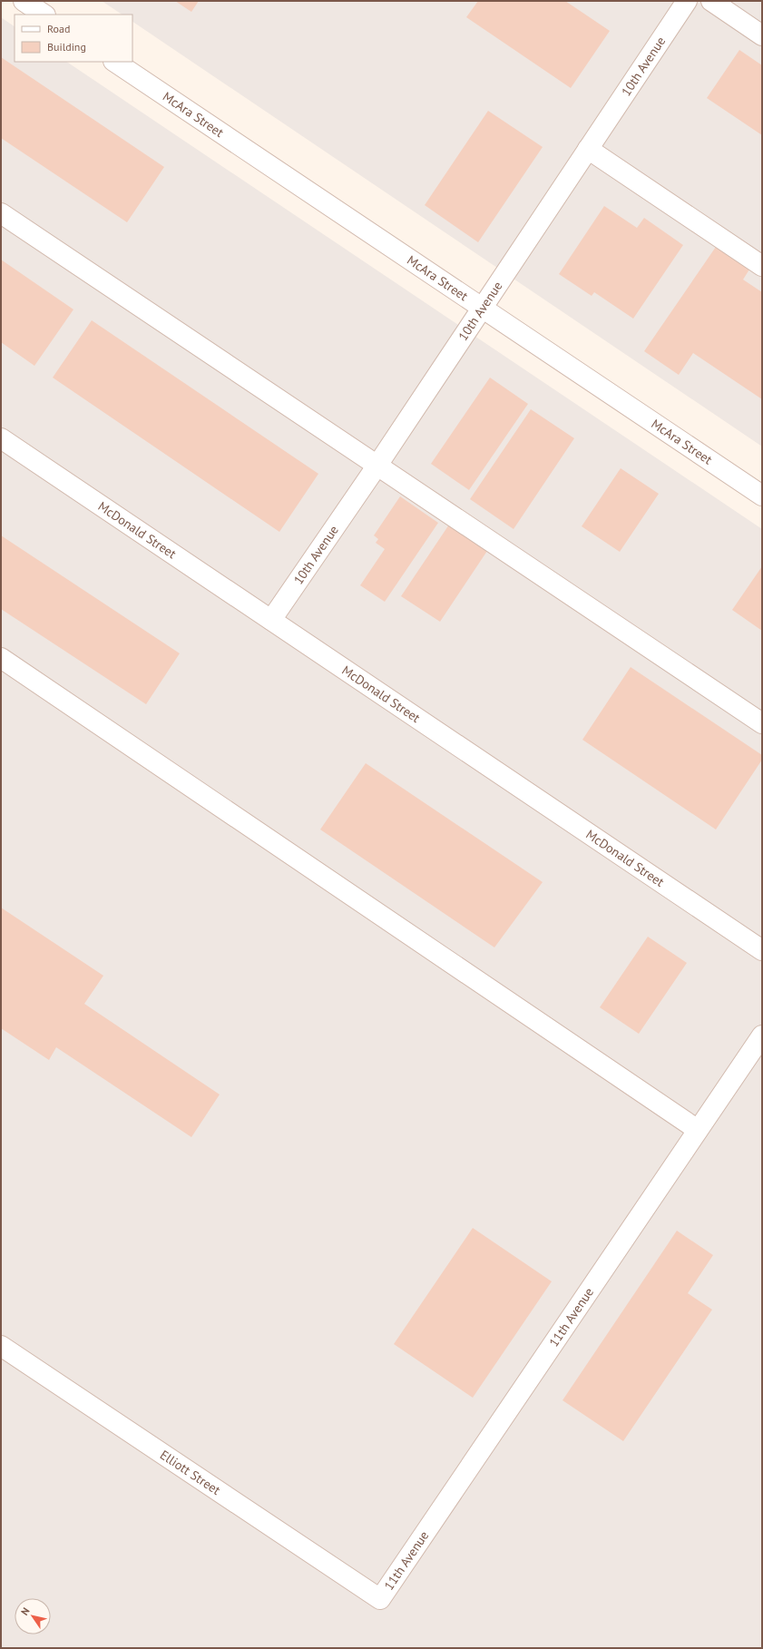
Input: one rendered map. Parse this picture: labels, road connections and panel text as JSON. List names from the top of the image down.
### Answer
{
  "streets": {
    "street": [
      "10th Avenue",
      "McAra Street",
      "McDonald Street",
      "11th Avenue",
      "Elliott Street"
    ]
  },
  "crossings": [
    ["10th Avenue", "McAra Street"],
    ["10th Avenue", "McDonald Street"],
    ["11th Avenue", "Elliott Street"]
  ],
  "legend": ["Road", "Building"],
  "north": "top left"
}
